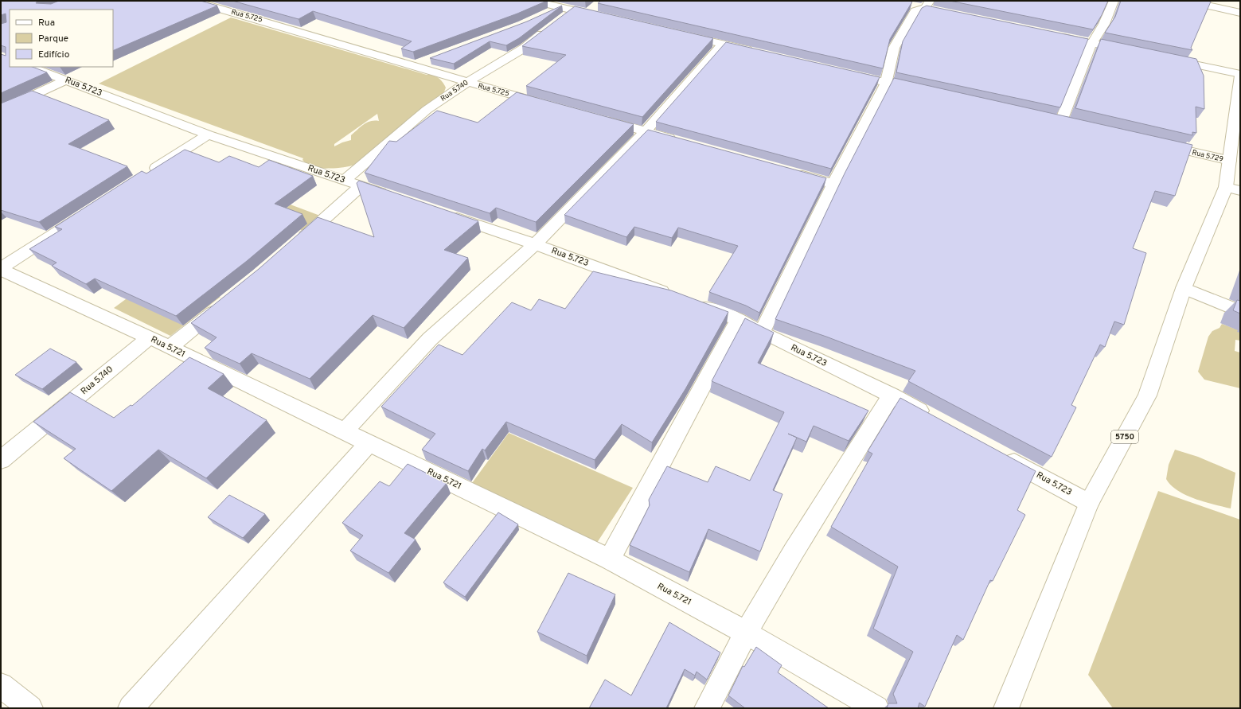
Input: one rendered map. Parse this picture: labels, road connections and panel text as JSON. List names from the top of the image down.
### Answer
{
  "streets": {
    "street": [
      "Rua 5.725",
      "Rua 5.723",
      "Rua 5.740",
      "Rua 5.729",
      "Rua 5.721",
      "5750"
    ]
  },
  "crossings": [
    ["Rua 5.725", "Rua 5.740"],
    ["Rua 5.723", "Rua 5.740"],
    ["Rua 5.723", "5750"],
    ["Rua 5.740", "Rua 5.721"],
    ["Rua 5.729", "5750"]
  ],
  "legend": ["Rua", "Parque", "Edifício"]
}
